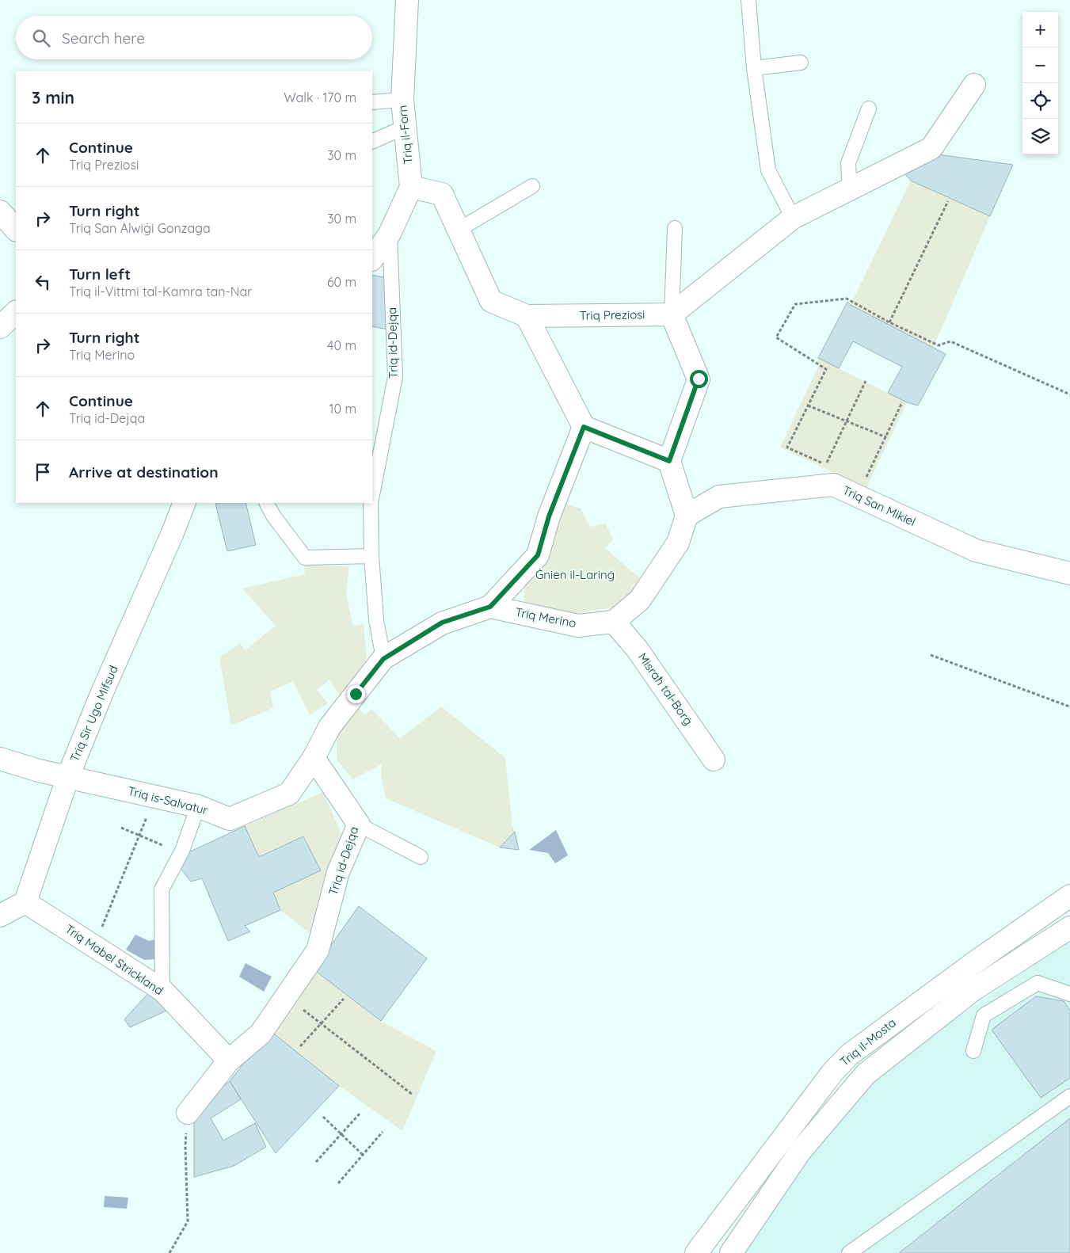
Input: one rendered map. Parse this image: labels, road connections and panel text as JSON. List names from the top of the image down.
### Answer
{
  "streets": {
    "main road": [
      "Triq il-Forn",
      "Triq Preziosi",
      "Triq id-Dejqa",
      "Triq San Mikiel",
      "Triq Merino",
      "Misraħ tal-Borġ",
      "Triq Sir Ugo Mifsud",
      "Triq is-Salvatur",
      "Triq Mabel Strickland",
      "Triq il-Mosta"
    ]
  },
  "crossings": [
    ["Triq il-Forn", "Triq Preziosi"],
    ["Triq il-Forn", "Triq id-Dejqa"],
    ["Triq id-Dejqa", "Triq is-Salvatur"],
    ["Triq id-Dejqa", "Triq Mabel Strickland"],
    ["Triq Merino", "Misraħ tal-Borġ"],
    ["Triq Sir Ugo Mifsud", "Triq is-Salvatur"],
    ["Triq Sir Ugo Mifsud", "Triq Mabel Strickland"]
  ],
  "parks": ["Ġnien il-Larinġ"],
  "page": {
    "map_buttons": ["+", "−"],
    "search": "Search here",
    "heading": ["3 min", "Walk · 170 m"],
    "list": [
      ["Continue", "Triq Preziosi", "30 m"],
      ["Turn right", "Triq San Alwiġi Gonzaga", "30 m"],
      ["Turn left", "Triq il-Vittmi tal-Kamra tan-Nar", "60 m"],
      ["Turn right", "Triq Merino", "40 m"],
      ["Continue", "Triq id-Dejqa", "10 m"],
      "Arrive at destination"
    ]
  }
}
